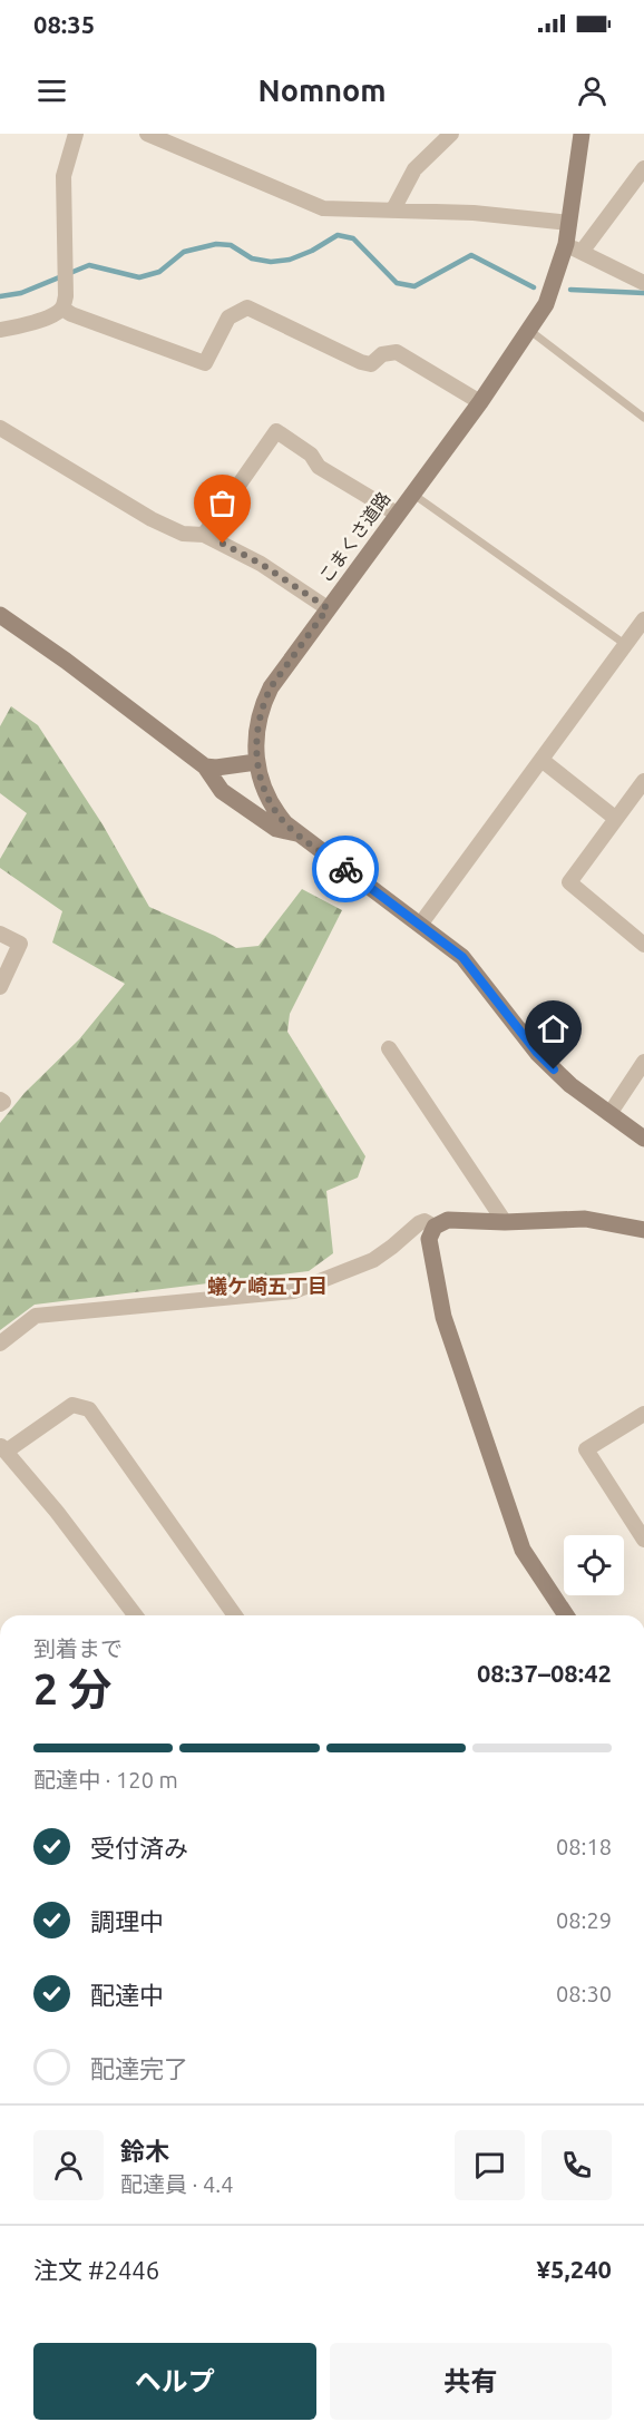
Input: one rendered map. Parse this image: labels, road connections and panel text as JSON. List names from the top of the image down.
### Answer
{
  "streets": {
    "street": ["こまくさ道路"]
  },
  "districts": ["蟻ケ崎五丁目"],
  "page": {
    "status": "08:35",
    "header": "Nomnom",
    "heading": ["2 分", "到着まで", "08:37–08:42"],
    "panel": [
      "鈴木",
      "配達員 · 4.4",
      "注文 #2446",
      "¥5,240"
    ],
    "bar": "配達中 · 120 m",
    "list": [
      ["受付済み", "08:18"],
      ["調理中", "08:29"],
      ["配達中", "08:30"],
      "配達完了"
    ],
    "buttons": ["ヘルプ", "共有"]
  }
}
